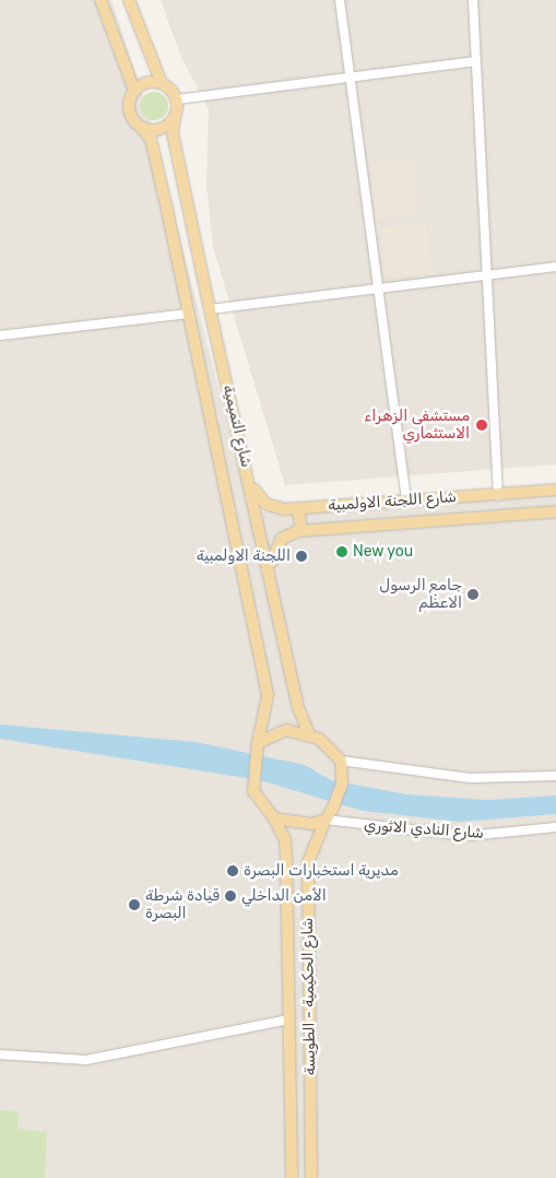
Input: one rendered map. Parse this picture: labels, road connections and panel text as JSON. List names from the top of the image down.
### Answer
{
  "streets": {
    "main road": ["شارع التميمية", "شارع اللجنة الاولمبية", "شارع الحكيمية - الطويسة"],
    "street": ["شارع النادي الاثوري"]
  },
  "crossings": [
    ["شارع التميمية", "شارع اللجنة الاولمبية"],
    ["شارع التميمية", "شارع النادي الاثوري"],
    ["شارع التميمية", "شارع الحكيمية - الطويسة"],
    ["شارع النادي الاثوري", "شارع الحكيمية - الطويسة"]
  ],
  "places": [
    "مستشفى الزهراء الاستثماري",
    "New you",
    "اللجنة الاولمبية",
    "جامع الرسول الاعظم",
    "مديرية استخبارات البصرة",
    "الأمن الداخلي",
    "قيادة شرطة البصرة"
  ]
}
